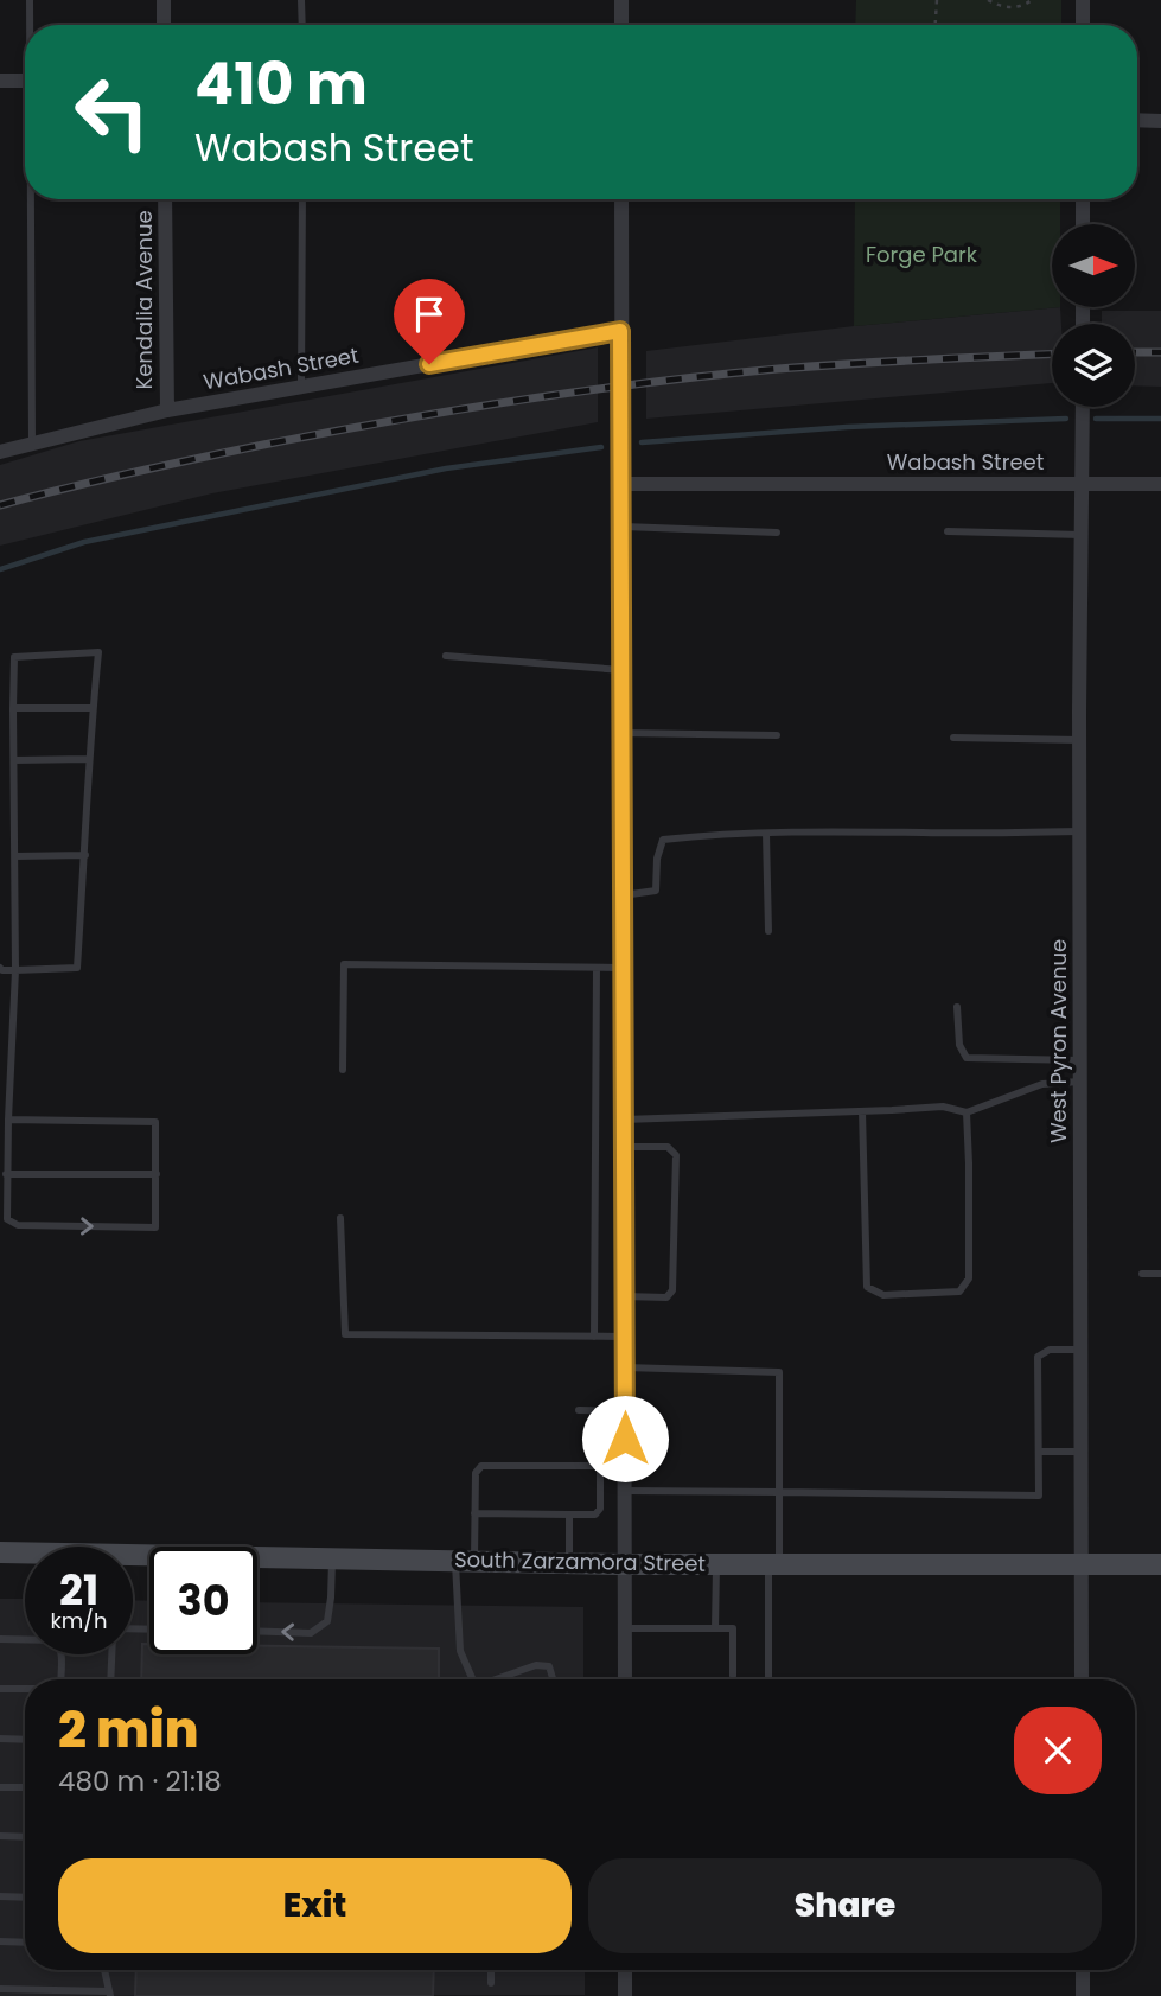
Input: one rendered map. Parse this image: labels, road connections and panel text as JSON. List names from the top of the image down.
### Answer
{
  "streets": {
    "main road": ["South Zarzamora Street"],
    "street": ["Kendalia Avenue", "Wabash Street", "West Pyron Avenue"]
  },
  "crossings": [
    ["Kendalia Avenue", "Wabash Street"],
    ["Wabash Street", "West Pyron Avenue"],
    ["West Pyron Avenue", "South Zarzamora Street"]
  ],
  "parks": ["Forge Park"],
  "north": "right",
  "page": {
    "turn": ["410 m", "Wabash Street"],
    "speed": "21 km/h",
    "limit": "30",
    "heading": ["2 min", "480 m · 21:18"],
    "buttons": ["Exit", "Share"]
  }
}
